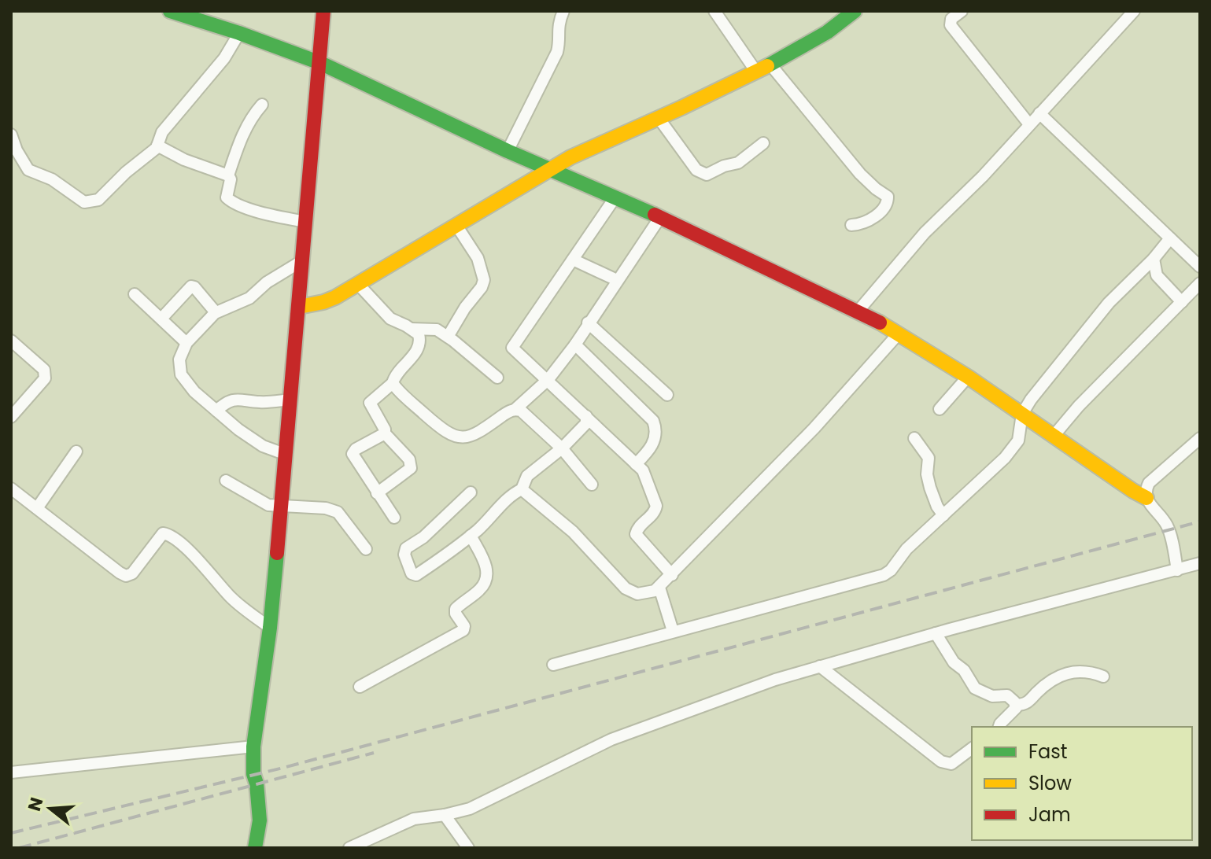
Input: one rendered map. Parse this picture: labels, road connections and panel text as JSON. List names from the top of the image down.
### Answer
{
  "legend": ["Fast", "Slow", "Jam"],
  "north": "left"
}
